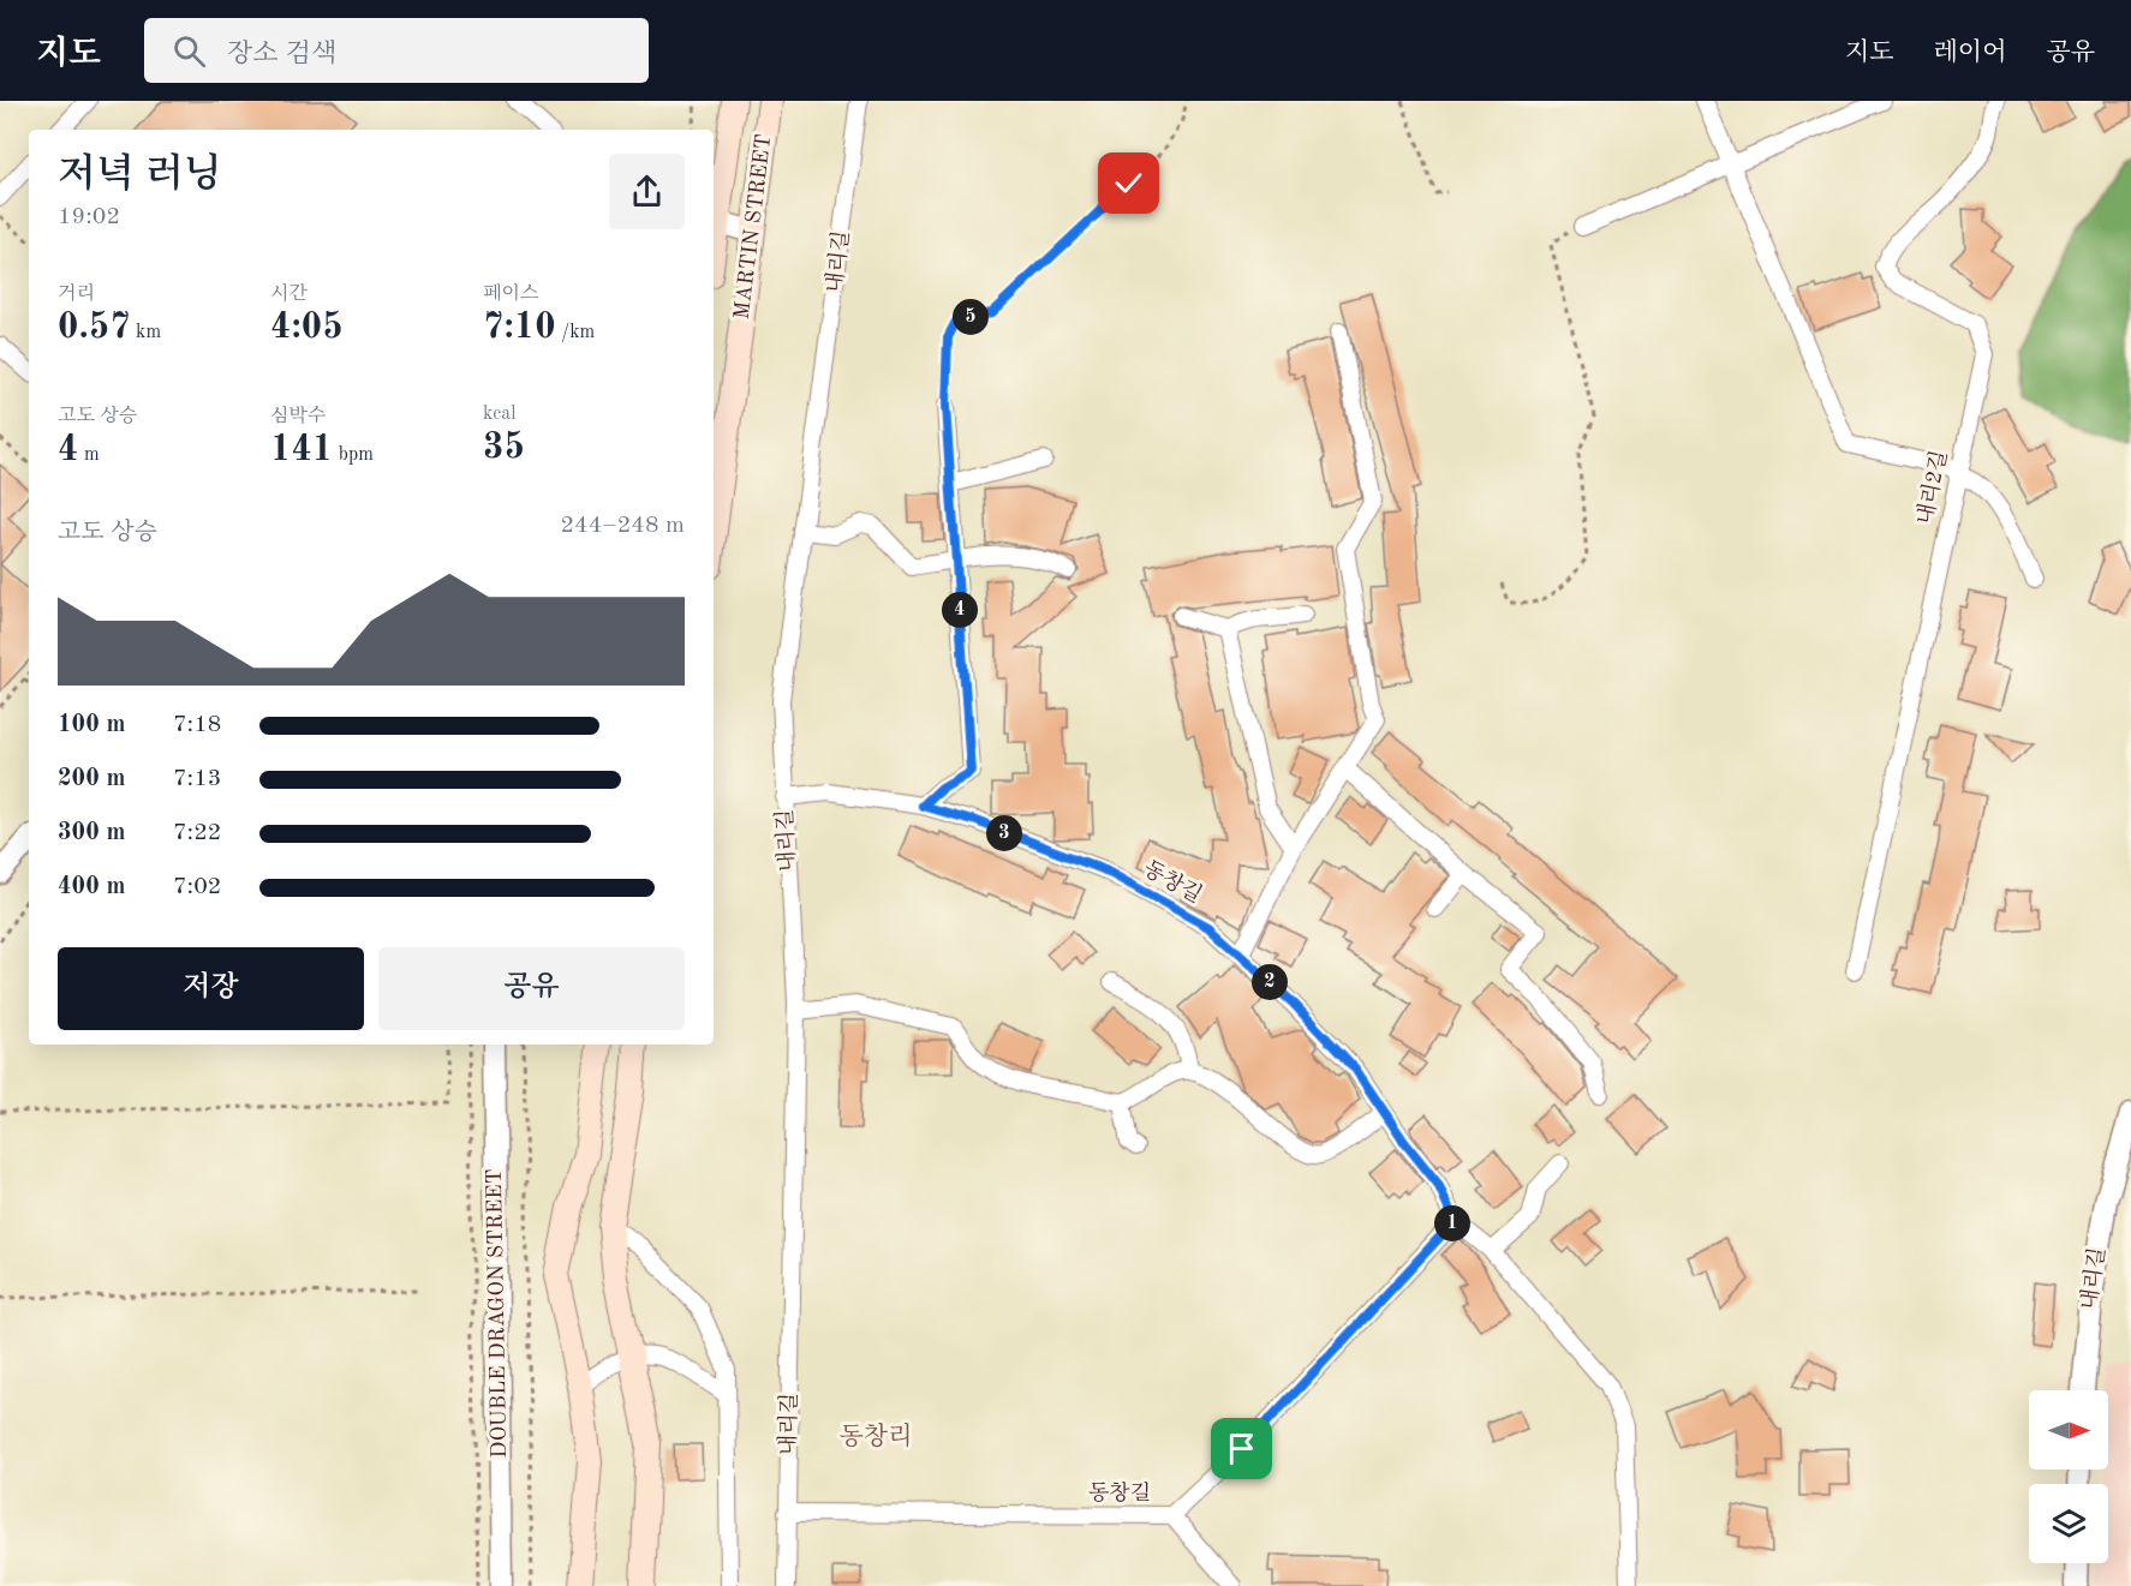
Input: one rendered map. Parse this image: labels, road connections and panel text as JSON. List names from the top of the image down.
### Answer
{
  "streets": {
    "main road": ["MARTIN STREET"],
    "street": [
      "내리길",
      "내리2길",
      "동창길",
      "DOUBLE DRAGON STREET"
    ]
  },
  "crossings": [
    ["내리길", "동창길"]
  ],
  "districts": ["동창리"],
  "north": "right",
  "page": {
    "header": "지도",
    "search": "장소 검색",
    "nav": ["지도", "레이어", "공유"],
    "heading": ["저녁 러닝", "19:02"],
    "stats": [
      ["거리", "0.57 km"],
      ["시간", "4:05"],
      ["페이스", "7:10 /km"],
      ["고도 상승", "4 m"],
      ["심박수", "141 bpm"],
      ["kcal", "35"]
    ],
    "pins": [
      "5",
      "4",
      "3",
      "2",
      "1"
    ],
    "chart": ["고도 상승", "244–248 m"],
    "list": [
      {
        "name": "100 m",
        "note": "7:18"
      },
      {
        "name": "200 m",
        "note": "7:13"
      },
      {
        "name": "300 m",
        "note": "7:22"
      },
      {
        "name": "400 m",
        "note": "7:02"
      }
    ],
    "buttons": ["저장", "공유"]
  }
}
